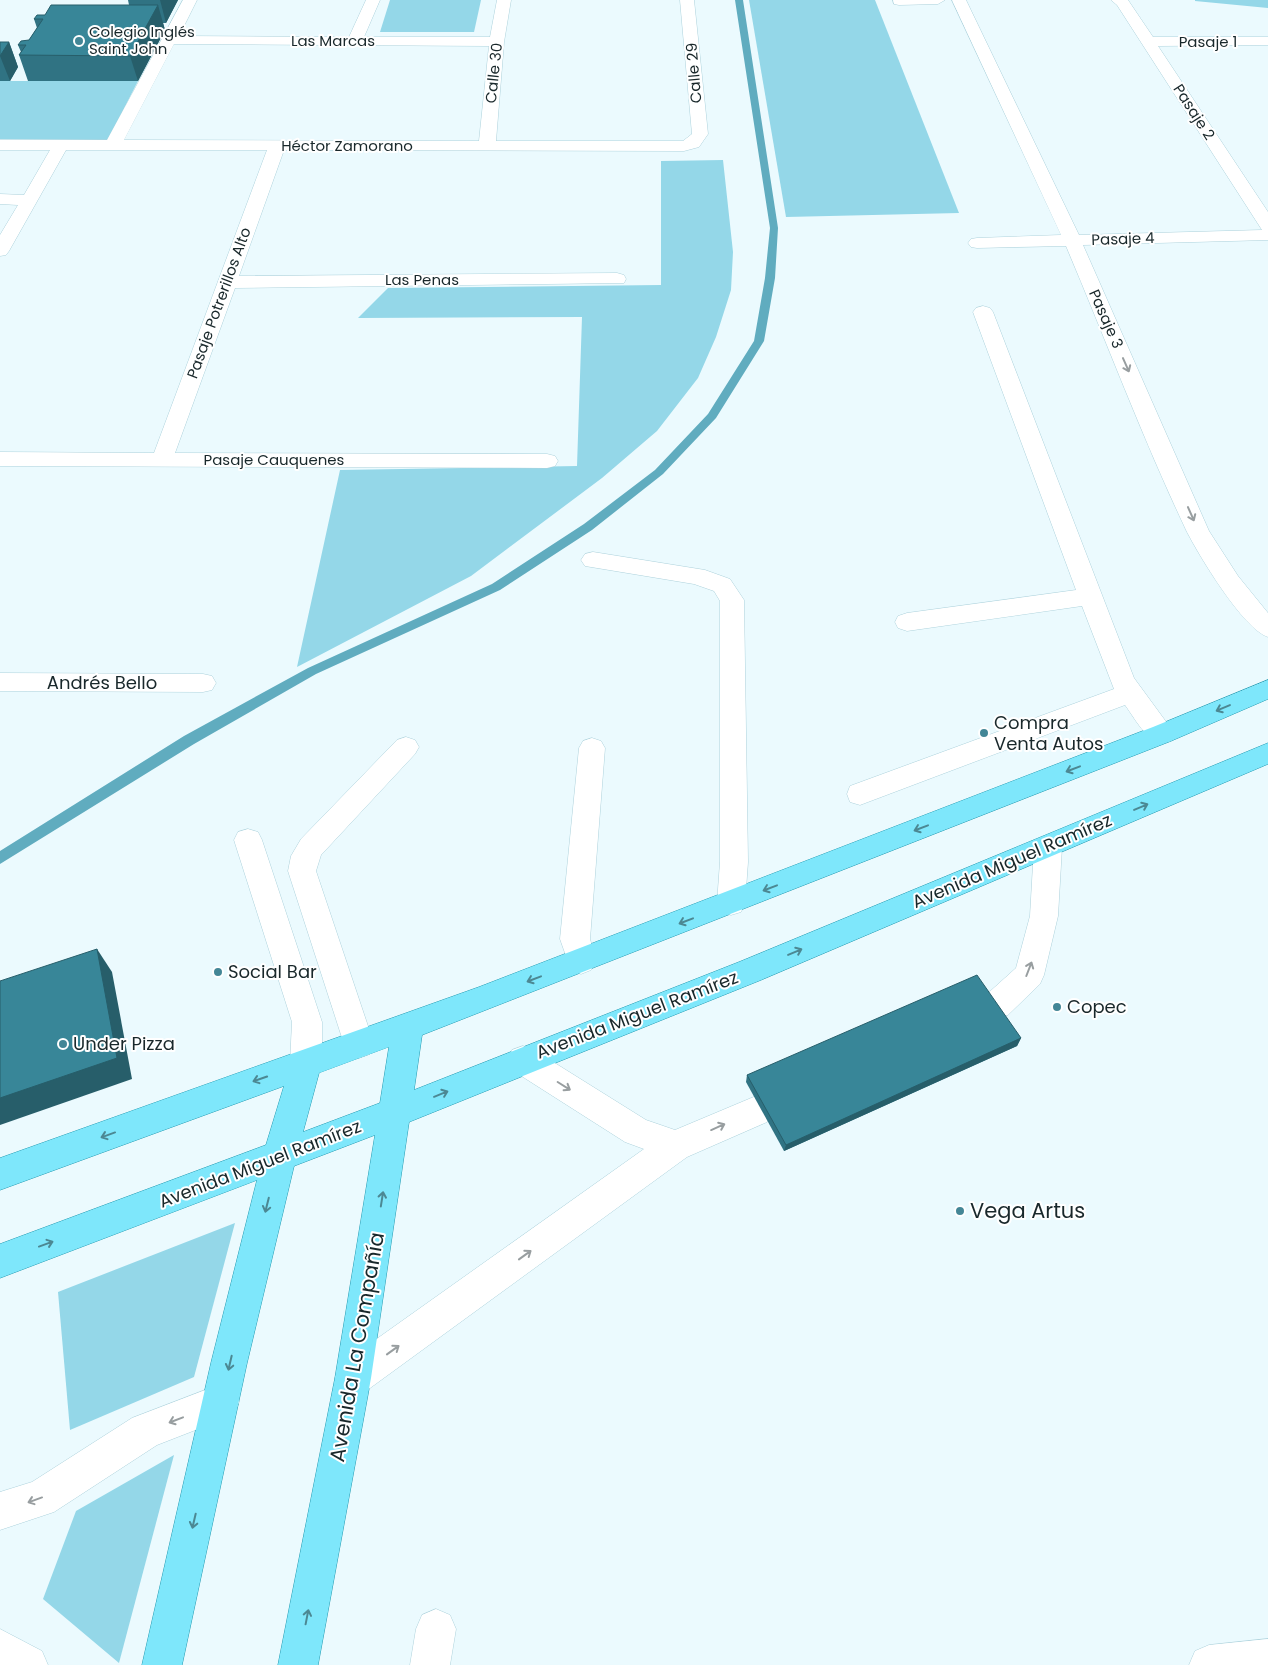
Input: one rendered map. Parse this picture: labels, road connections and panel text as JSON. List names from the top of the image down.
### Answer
{
  "streets": {
    "main road": ["Avenida Miguel Ramírez", "Avenida La Compañía"],
    "street": [
      "Las Marcas",
      "Pasaje 1",
      "Calle 30",
      "Calle 29",
      "Pasaje 2",
      "Héctor Zamorano",
      "Pasaje 4",
      "Las Penas",
      "Pasaje Potrerillos Alto",
      "Pasaje 3",
      "Pasaje Cauquenes",
      "Andrés Bello"
    ]
  },
  "crossings": [
    ["Las Marcas", "Calle 30"],
    ["Pasaje 1", "Pasaje 2"],
    ["Calle 30", "Héctor Zamorano"],
    ["Calle 29", "Héctor Zamorano"],
    ["Héctor Zamorano", "Pasaje Potrerillos Alto"],
    ["Pasaje 4", "Pasaje 3"],
    ["Las Penas", "Pasaje Potrerillos Alto"],
    ["Pasaje Potrerillos Alto", "Pasaje Cauquenes"],
    ["Avenida Miguel Ramírez", "Avenida La Compañía"]
  ],
  "places": [
    "Colegio Inglés Saint John",
    "Compra Venta Autos",
    "Social Bar",
    "Copec",
    "Under Pizza",
    "Vega Artus"
  ]
}
